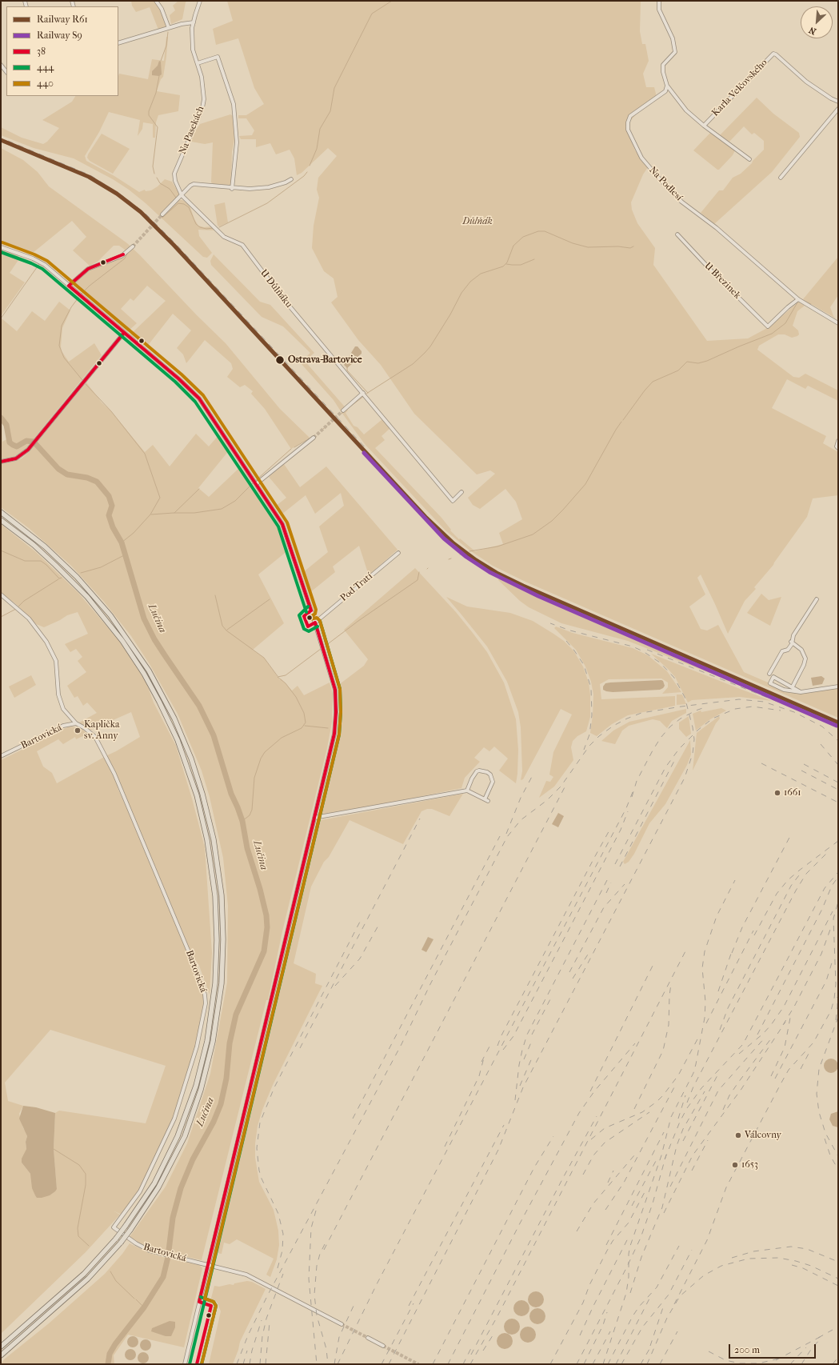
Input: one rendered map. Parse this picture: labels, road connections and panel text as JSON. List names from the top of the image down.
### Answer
{
  "streets": {
    "street": [
      "Karla Velčovského",
      "Na Pasekách",
      "Na Podlesí",
      "U Březinek",
      "U Důlňáku",
      "Pod Tratí",
      "Bartovická"
    ]
  },
  "crossings": [
    ["Karla Velčovského", "Na Podlesí"],
    ["Na Pasekách", "U Důlňáku"],
    ["Na Podlesí", "U Březinek"]
  ],
  "water": ["Lučina"],
  "parks": ["Důlňák"],
  "places": [
    "Ostrava-Bartovice",
    "Kaplička sv. Anny",
    "1661",
    "Válcovny",
    "1653"
  ],
  "lines": [
    "rail line R61",
    "transit line 440",
    "transit line 444",
    "transit line 38",
    "rail line S9"
  ],
  "legend": [
    "Railway R61",
    "Railway S9",
    "38",
    "444",
    "440"
  ],
  "scale_bar": "200 m",
  "north": "bottom left"
}
